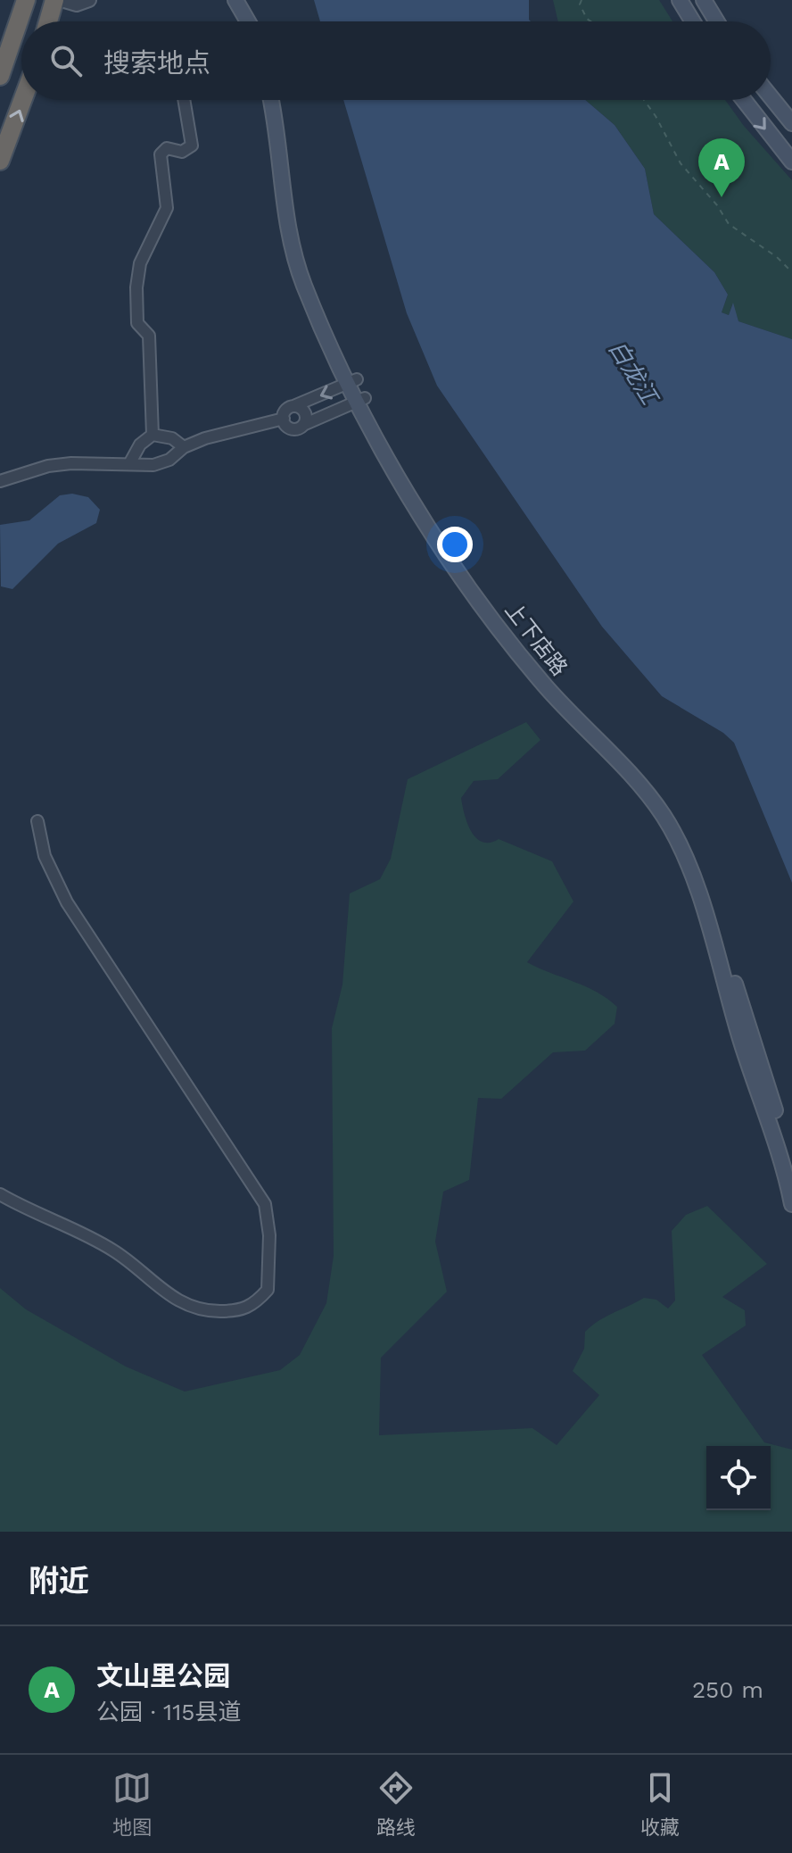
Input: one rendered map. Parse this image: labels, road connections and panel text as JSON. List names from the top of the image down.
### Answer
{
  "streets": {
    "main road": ["上下店路"]
  },
  "water": ["白龙江"],
  "page": {
    "search": "搜索地点",
    "pins": "A",
    "heading": "附近",
    "list": [
      {
        "mark": "A",
        "name": "文山里公园",
        "note": "公园 · 115县道",
        "value": "250 m"
      }
    ],
    "nav": ["地图", "路线", "收藏"]
  }
}
